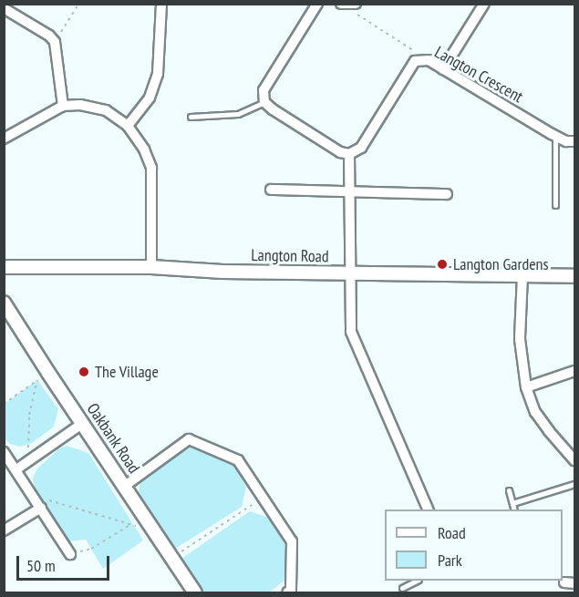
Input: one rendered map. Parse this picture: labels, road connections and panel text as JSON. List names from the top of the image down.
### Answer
{
  "streets": {
    "street": ["Langton Crescent", "Langton Road", "Oakbank Road"]
  },
  "places": ["Langton Gardens", "The Village"],
  "legend": ["Road", "Park"],
  "scale_bar": "50 m"
}
